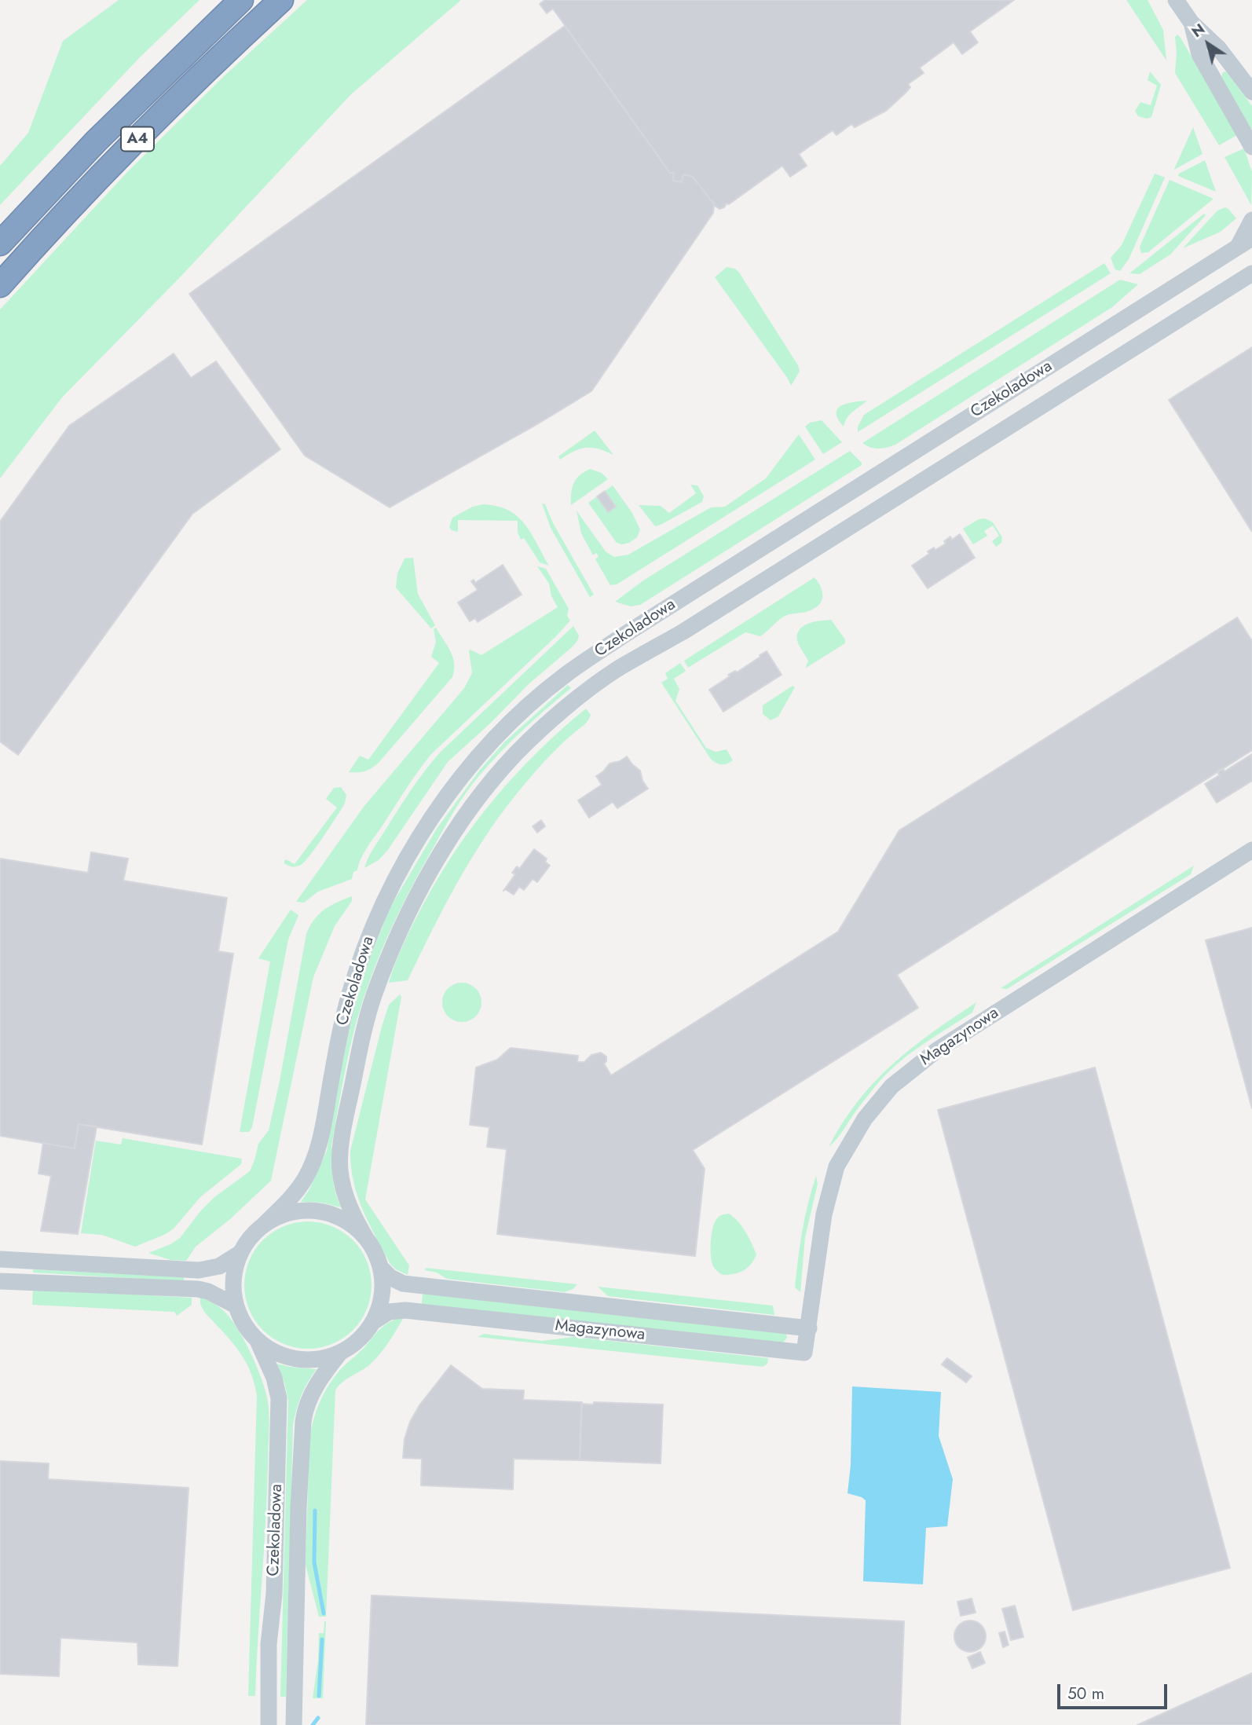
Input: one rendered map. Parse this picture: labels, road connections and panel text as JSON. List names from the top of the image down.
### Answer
{
  "streets": {
    "highway": ["A4"],
    "street": ["Czekoladowa", "Magazynowa"]
  },
  "crossings": [
    ["Czekoladowa", "Magazynowa"]
  ],
  "scale_bar": "50 m",
  "north": "top left"
}
